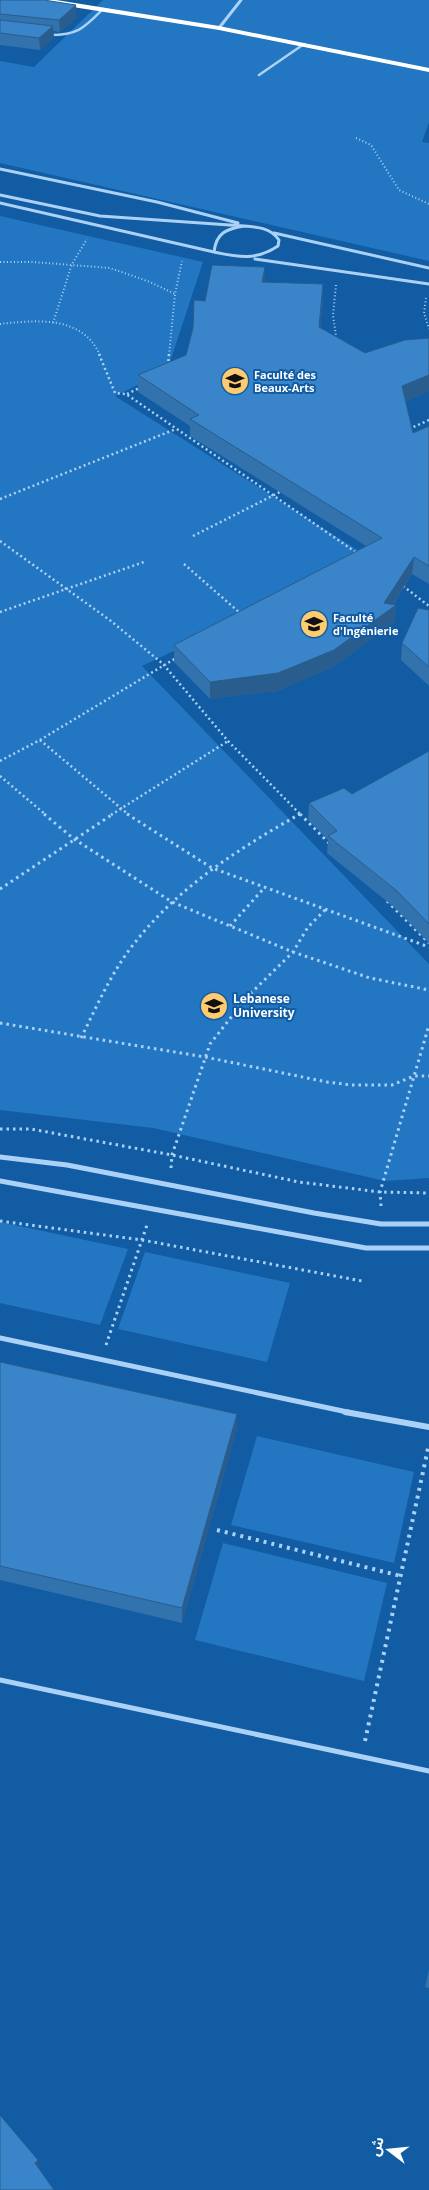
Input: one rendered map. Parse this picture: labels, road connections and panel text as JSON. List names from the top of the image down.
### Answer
{
  "places": {
    "school or university": ["Faculté des Beaux-Arts", "Faculté d'Ingénierie", "Lebanese University"]
  },
  "north": "left"
}
